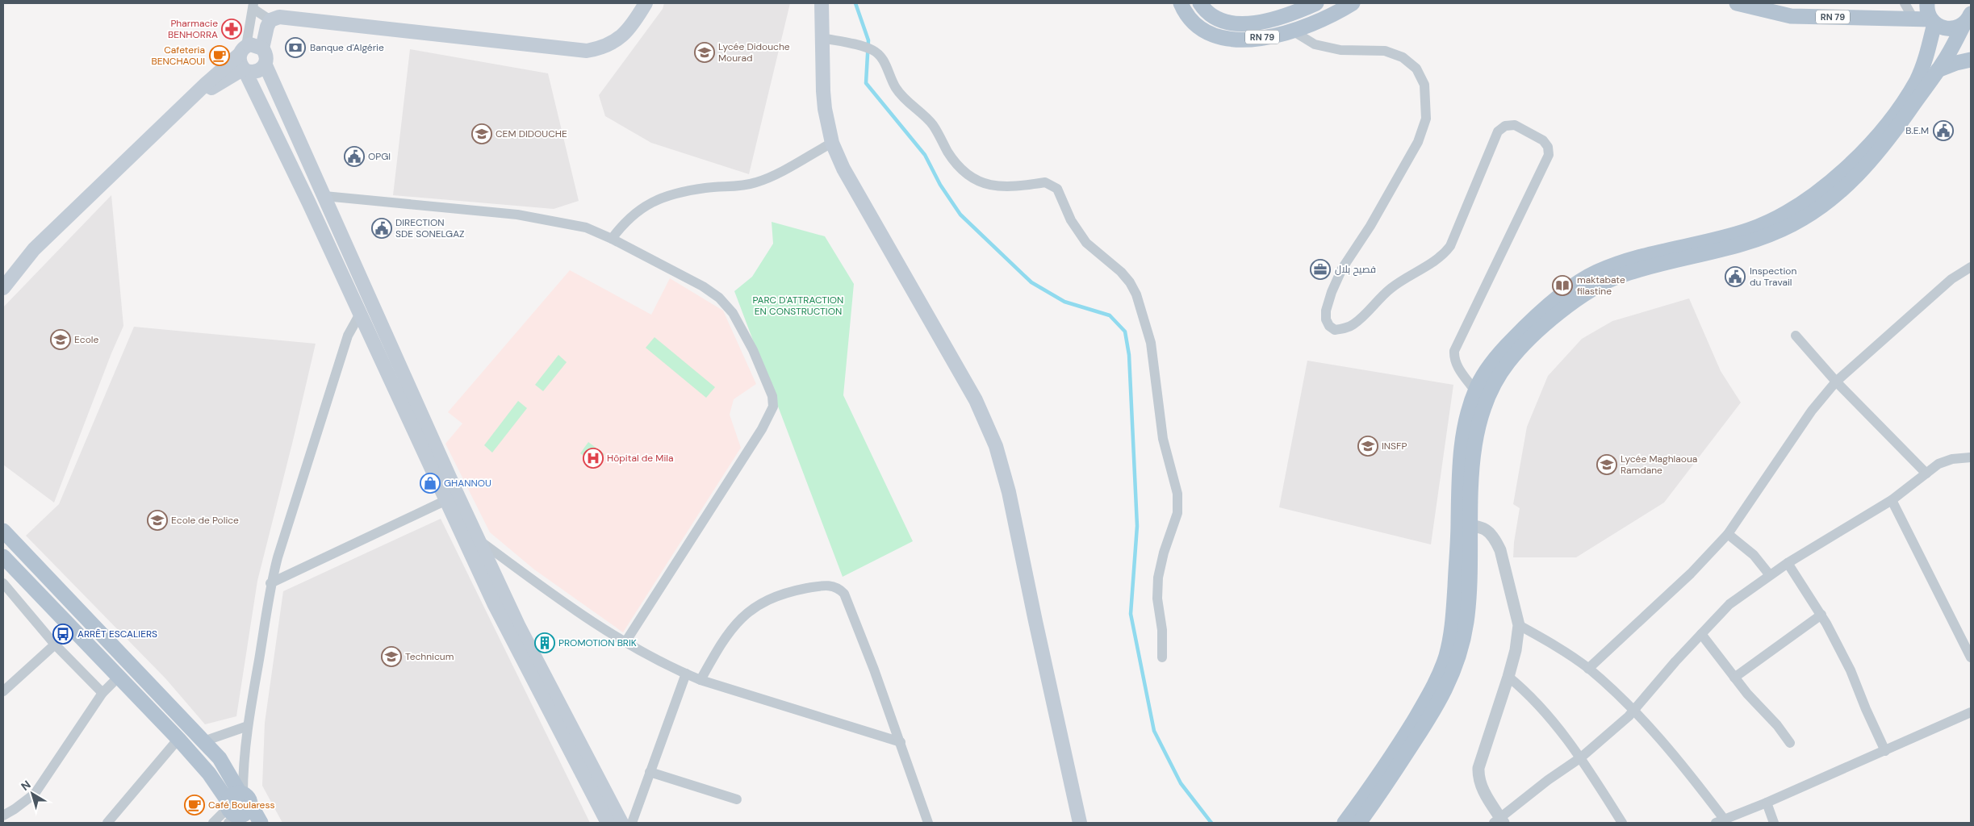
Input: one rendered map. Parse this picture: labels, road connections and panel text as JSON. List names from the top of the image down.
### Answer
{
  "streets": {
    "main road": ["RN 79"]
  },
  "parks": ["PARC D'ATTRACTION EN CONSTRUCTION"],
  "places": {
    "pharmacy": ["Pharmacie BENHORRA"],
    "bank": ["Banque d'Algérie"],
    "school or university": [
      "Lycée Didouche Mourad",
      "CEM DIDOUCHE",
      "Ecole",
      "INSFP",
      "Lycée Maghlaoua Ramdane",
      "Ecole de Police",
      "Technicum"
    ],
    "cafe": ["Cafeteria BENCHAOUI", "Café Boularess"],
    "public building": [
      "B.E.M",
      "OPGI",
      "DIRECTION SDE SONELGAZ",
      "Inspection du Travail"
    ],
    "office": ["فصيح بلال"],
    "library": ["maktabate filastine"],
    "hospital": ["Hôpital de Mila"],
    "shop": ["GHANNOU"],
    "bus stop": ["ARRÊT ESCALIERS"],
    "building": ["PROMOTION BRIK"]
  },
  "north": "top left"
}
